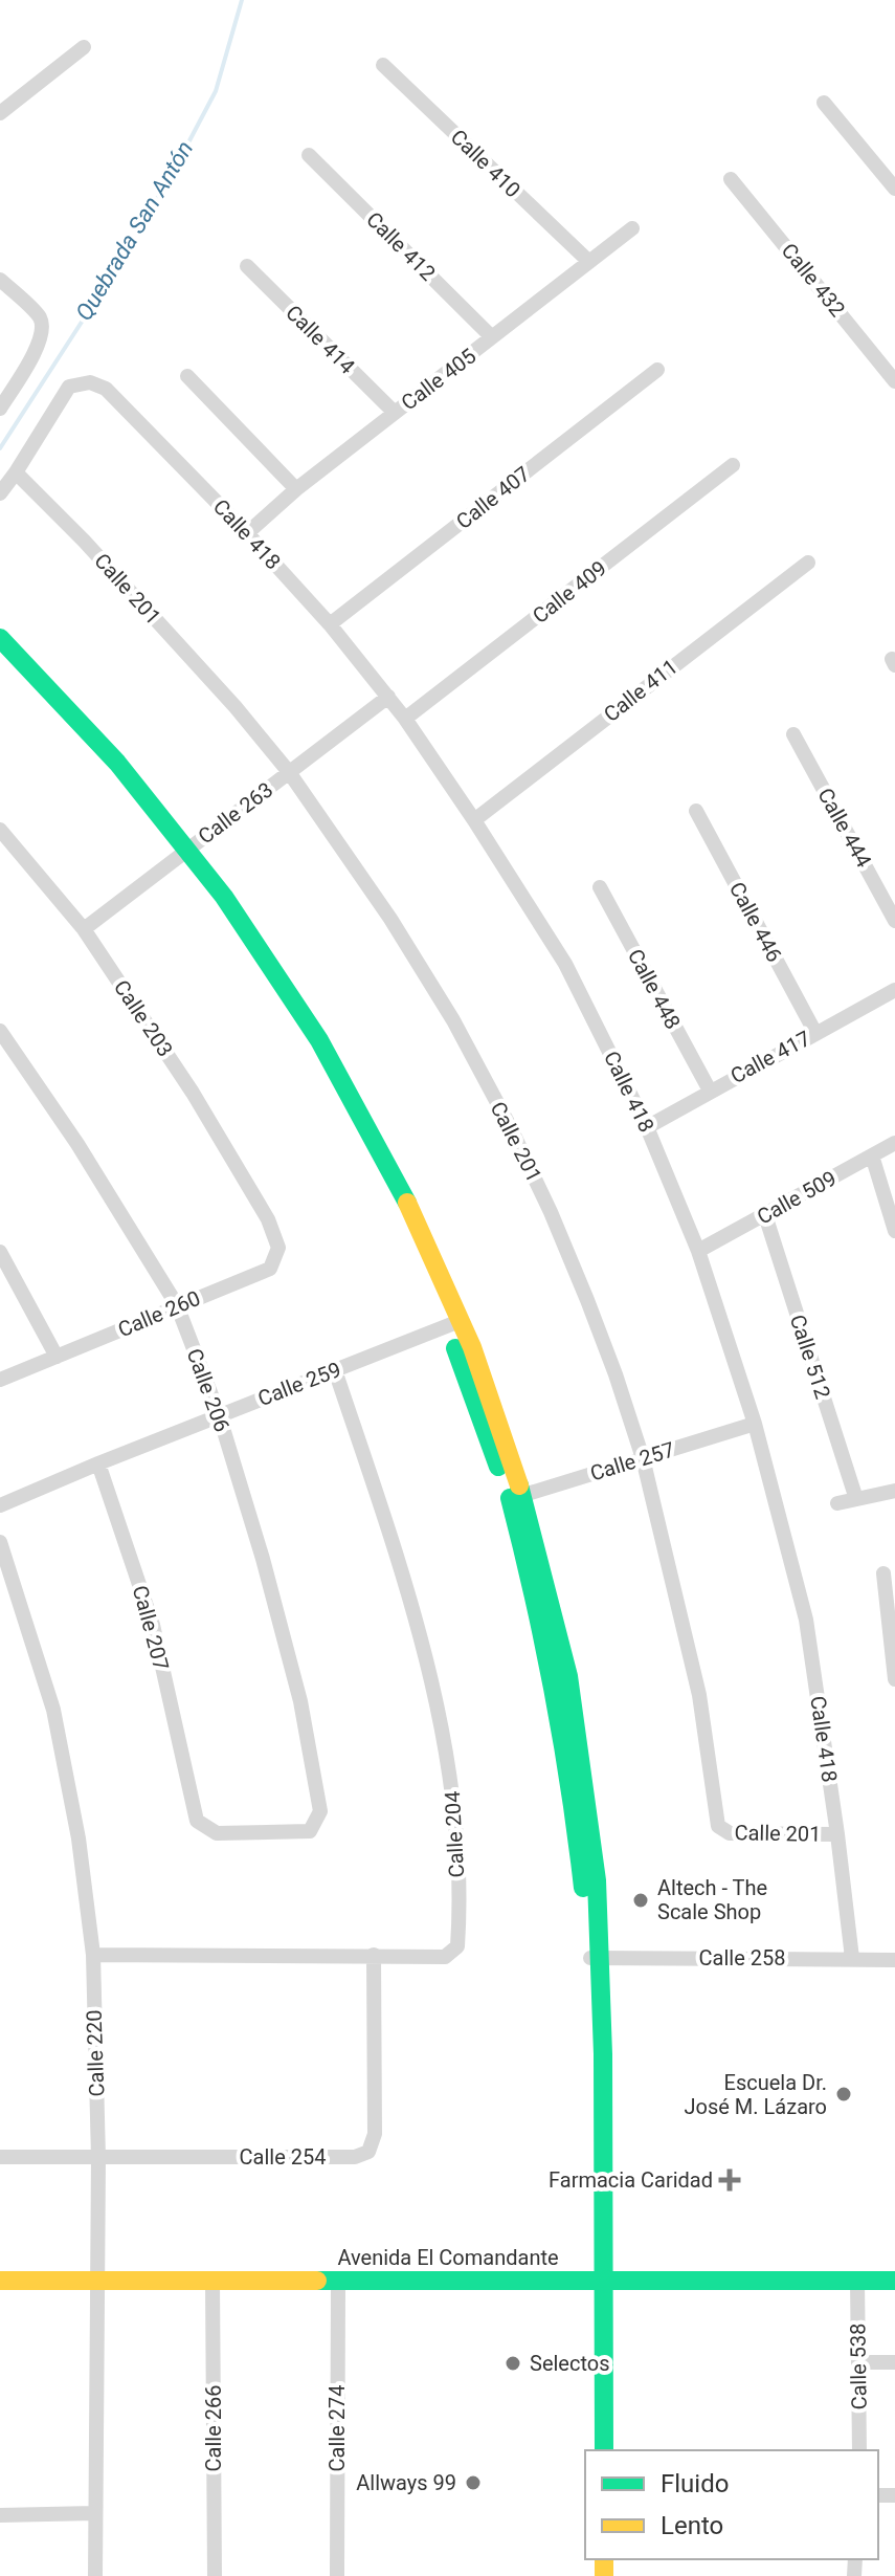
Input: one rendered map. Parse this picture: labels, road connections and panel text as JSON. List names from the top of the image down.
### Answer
{
  "streets": {
    "street": [
      "Calle 410",
      "Calle 412",
      "Calle 432",
      "Calle 414",
      "Calle 405",
      "Calle 407",
      "Calle 418",
      "Calle 201",
      "Calle 409",
      "Calle 411",
      "Calle 263",
      "Calle 444",
      "Calle 446",
      "Calle 448",
      "Calle 203",
      "Calle 417",
      "Calle 509",
      "Calle 260",
      "Calle 512",
      "Calle 259",
      "Calle 206",
      "Calle 257",
      "Calle 207",
      "Calle 204",
      "Calle 258",
      "Calle 220",
      "Calle 254",
      "Avenida El Comandante",
      "Calle 538",
      "Calle 266",
      "Calle 274"
    ]
  },
  "crossings": [
    ["Calle 410", "Calle 405"],
    ["Calle 412", "Calle 405"],
    ["Calle 414", "Calle 405"],
    ["Calle 405", "Calle 418"],
    ["Calle 407", "Calle 418"],
    ["Calle 418", "Calle 201"],
    ["Calle 418", "Calle 409"],
    ["Calle 418", "Calle 411"],
    ["Calle 418", "Calle 263"],
    ["Calle 418", "Calle 417"],
    ["Calle 418", "Calle 509"],
    ["Calle 418", "Calle 257"],
    ["Calle 418", "Calle 258"],
    ["Calle 201", "Calle 263"],
    ["Calle 201", "Calle 257"],
    ["Calle 263", "Calle 203"],
    ["Calle 446", "Calle 417"],
    ["Calle 448", "Calle 417"],
    ["Calle 203", "Calle 260"],
    ["Calle 509", "Calle 512"],
    ["Calle 260", "Calle 206"],
    ["Calle 259", "Calle 206"],
    ["Calle 259", "Calle 207"],
    ["Calle 259", "Calle 204"],
    ["Calle 206", "Calle 207"],
    ["Calle 204", "Calle 220"],
    ["Calle 204", "Calle 254"],
    ["Calle 220", "Calle 254"],
    ["Calle 220", "Avenida El Comandante"],
    ["Avenida El Comandante", "Calle 538"],
    ["Avenida El Comandante", "Calle 266"],
    ["Avenida El Comandante", "Calle 274"]
  ],
  "water": ["Quebrada San Antón"],
  "places": {
    "other": [
      "Altech - The Scale Shop",
      "Escuela Dr. José M. Lázaro",
      "Selectos",
      "Allways 99"
    ],
    "health": ["Farmacia Caridad"]
  },
  "legend": ["Fluido", "Lento"]
}
